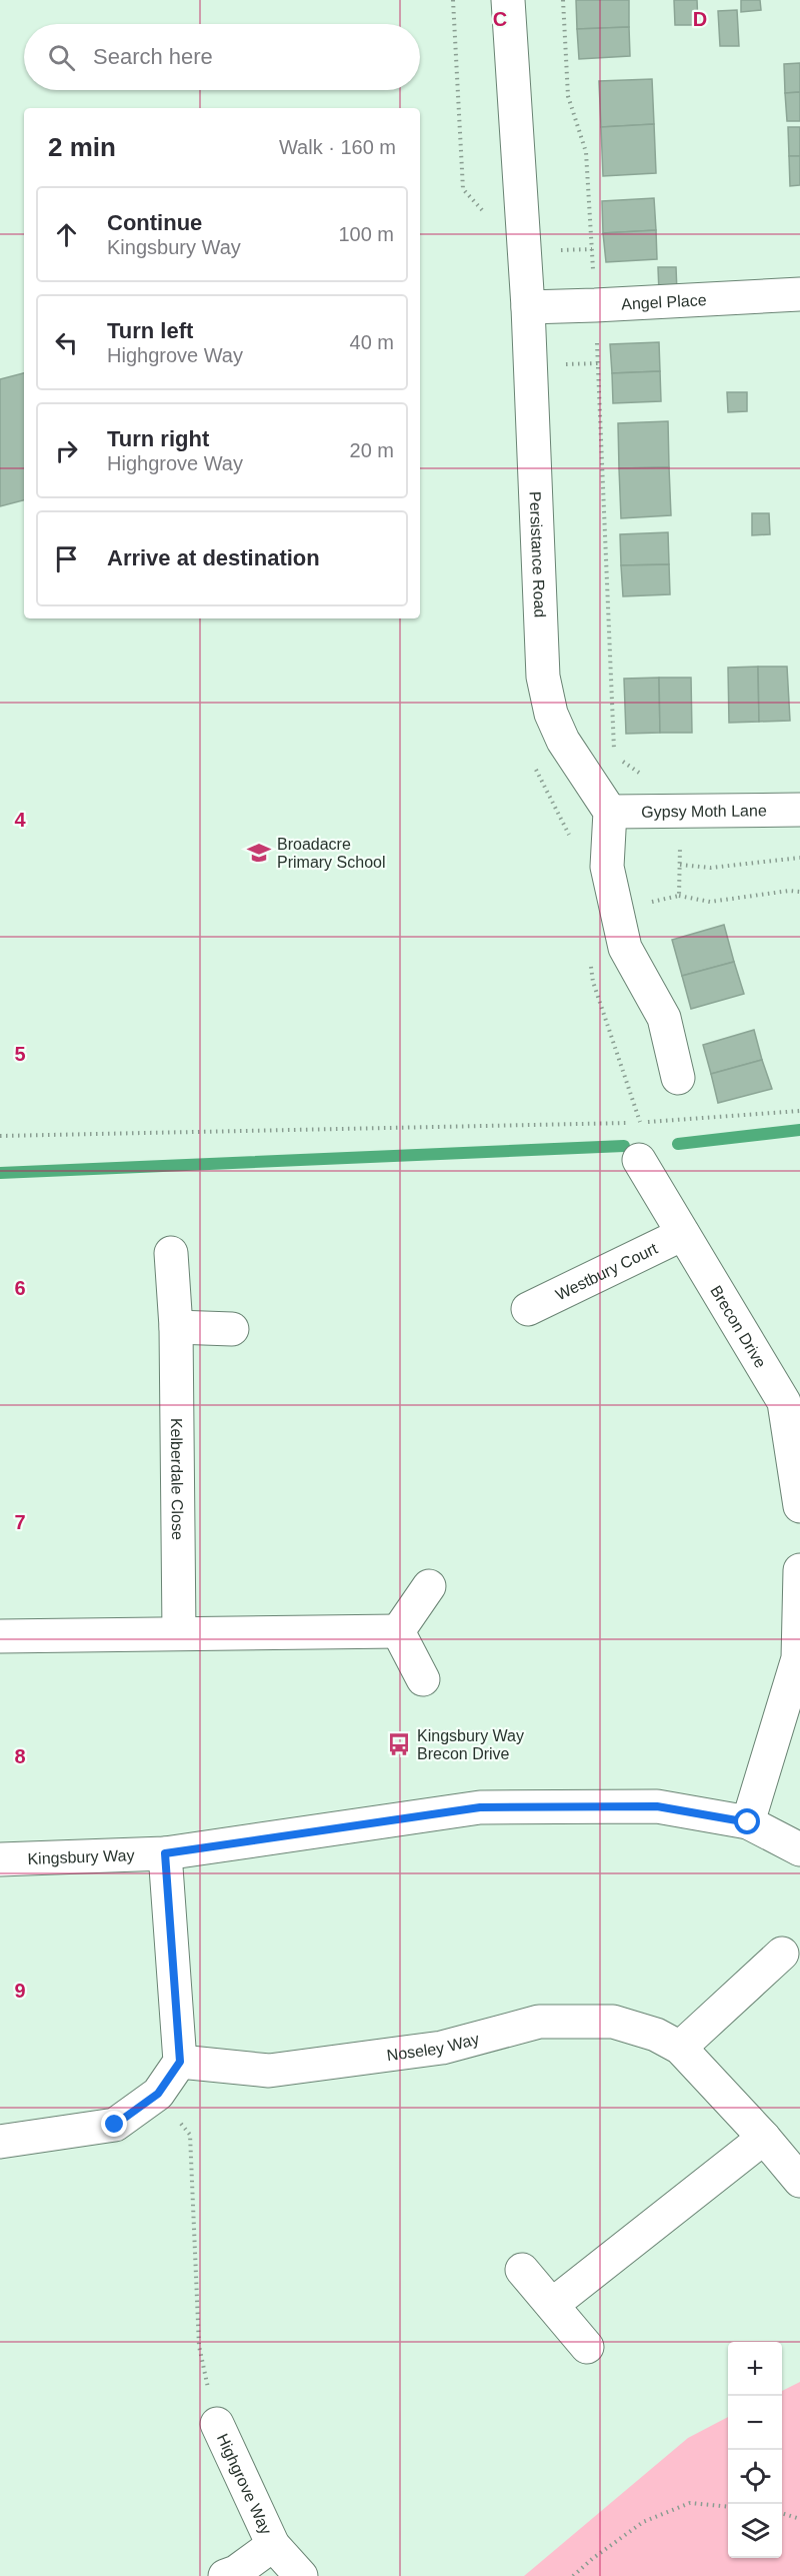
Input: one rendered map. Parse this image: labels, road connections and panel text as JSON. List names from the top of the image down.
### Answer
{
  "streets": {
    "street": [
      "Angel Place",
      "Persistance Road",
      "Gypsy Moth Lane",
      "Westbury Court",
      "Brecon Drive",
      "Kelberdale Close",
      "Kingsbury Way",
      "Noseley Way",
      "Highgrove Way"
    ]
  },
  "crossings": [
    ["Angel Place", "Persistance Road"],
    ["Persistance Road", "Gypsy Moth Lane"],
    ["Westbury Court", "Brecon Drive"]
  ],
  "places": {
    "school or university": ["Broadacre Primary School"],
    "bus stop": ["Kingsbury Way Brecon Drive"]
  },
  "page": {
    "search": "Search here",
    "heading": ["2 min", "Walk · 160 m"],
    "list": [
      ["Continue", "Kingsbury Way", "100 m"],
      ["Turn left", "Highgrove Way", "40 m"],
      ["Turn right", "Highgrove Way", "20 m"],
      "Arrive at destination"
    ],
    "map_buttons": ["+", "−"]
  },
  "grid": {
    "columns": ["C", "D"],
    "rows": [
      "4",
      "5",
      "6",
      "7",
      "8",
      "9"
    ]
  }
}
